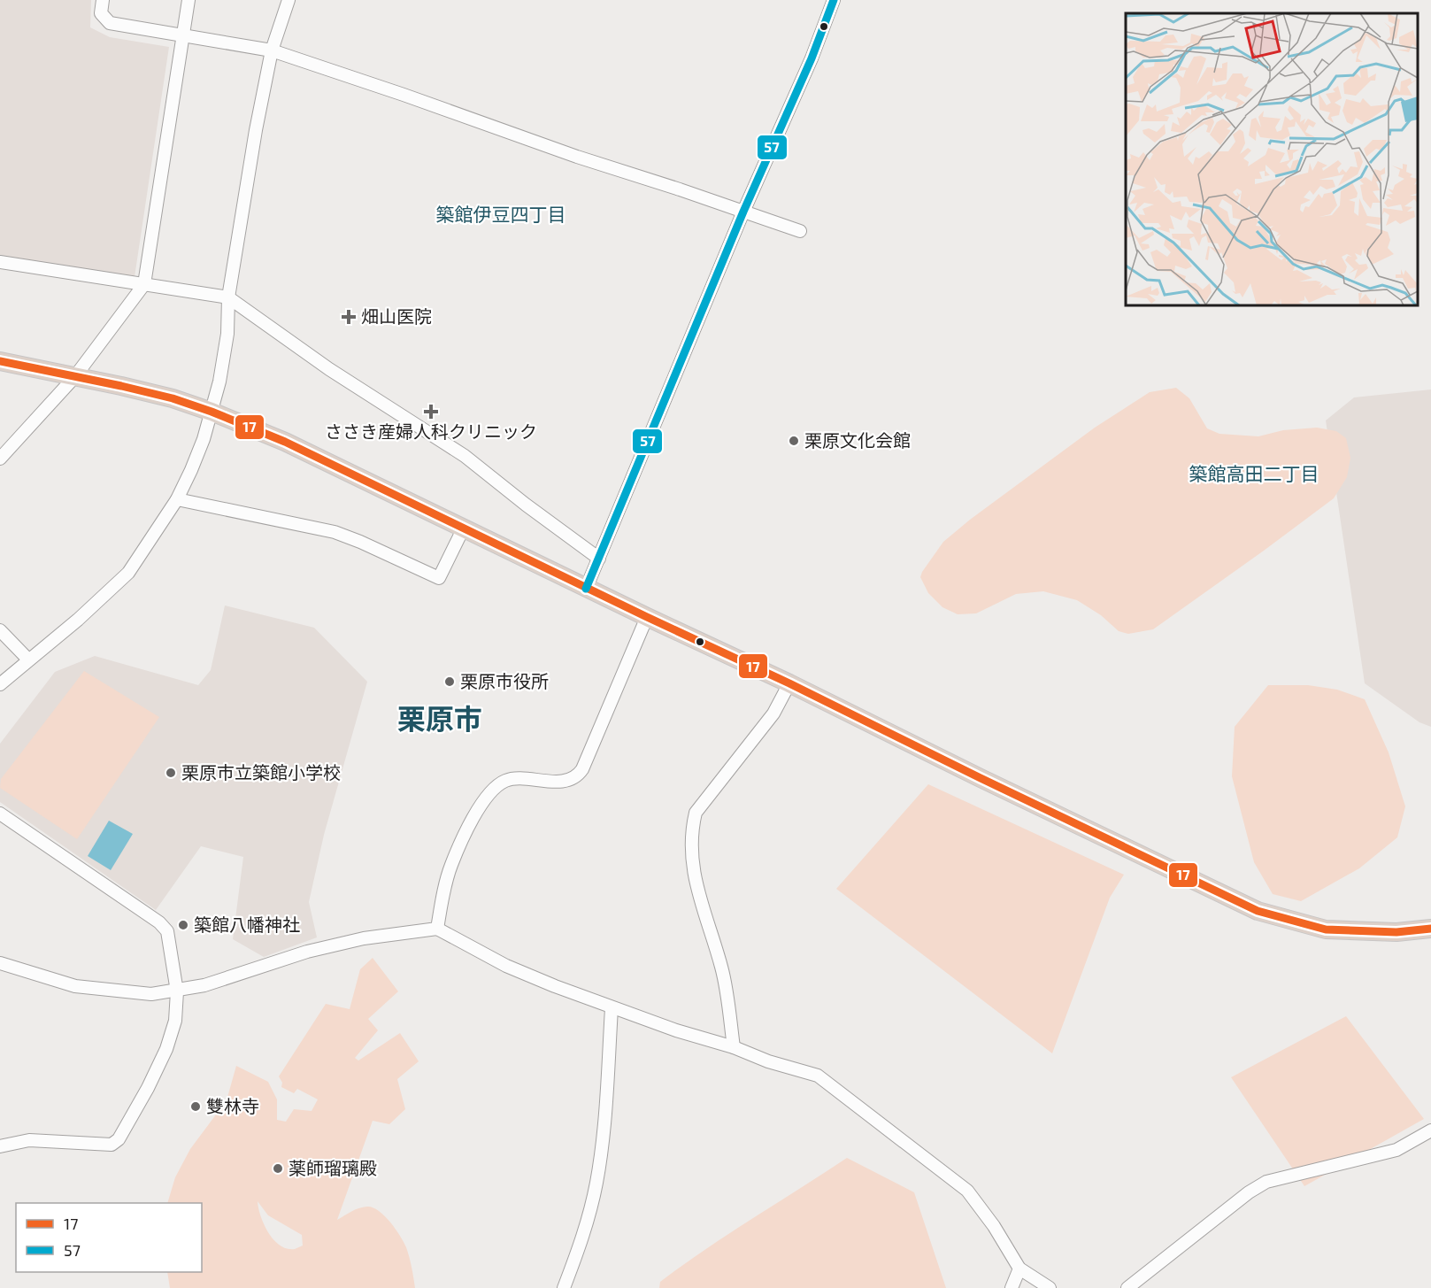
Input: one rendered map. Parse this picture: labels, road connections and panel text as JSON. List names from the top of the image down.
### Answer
{
  "districts": ["築館伊豆四丁目", "築館高田二丁目", "栗原市"],
  "places": {
    "health": ["畑山医院", "ささき産婦人科クリニック"],
    "other": [
      "栗原文化会館",
      "栗原市役所",
      "栗原市立築館小学校",
      "築館八幡神社",
      "雙林寺",
      "薬師瑠璃殿"
    ]
  },
  "lines": ["transit line 57", "transit line 17"],
  "legend": ["17", "57"]
}
